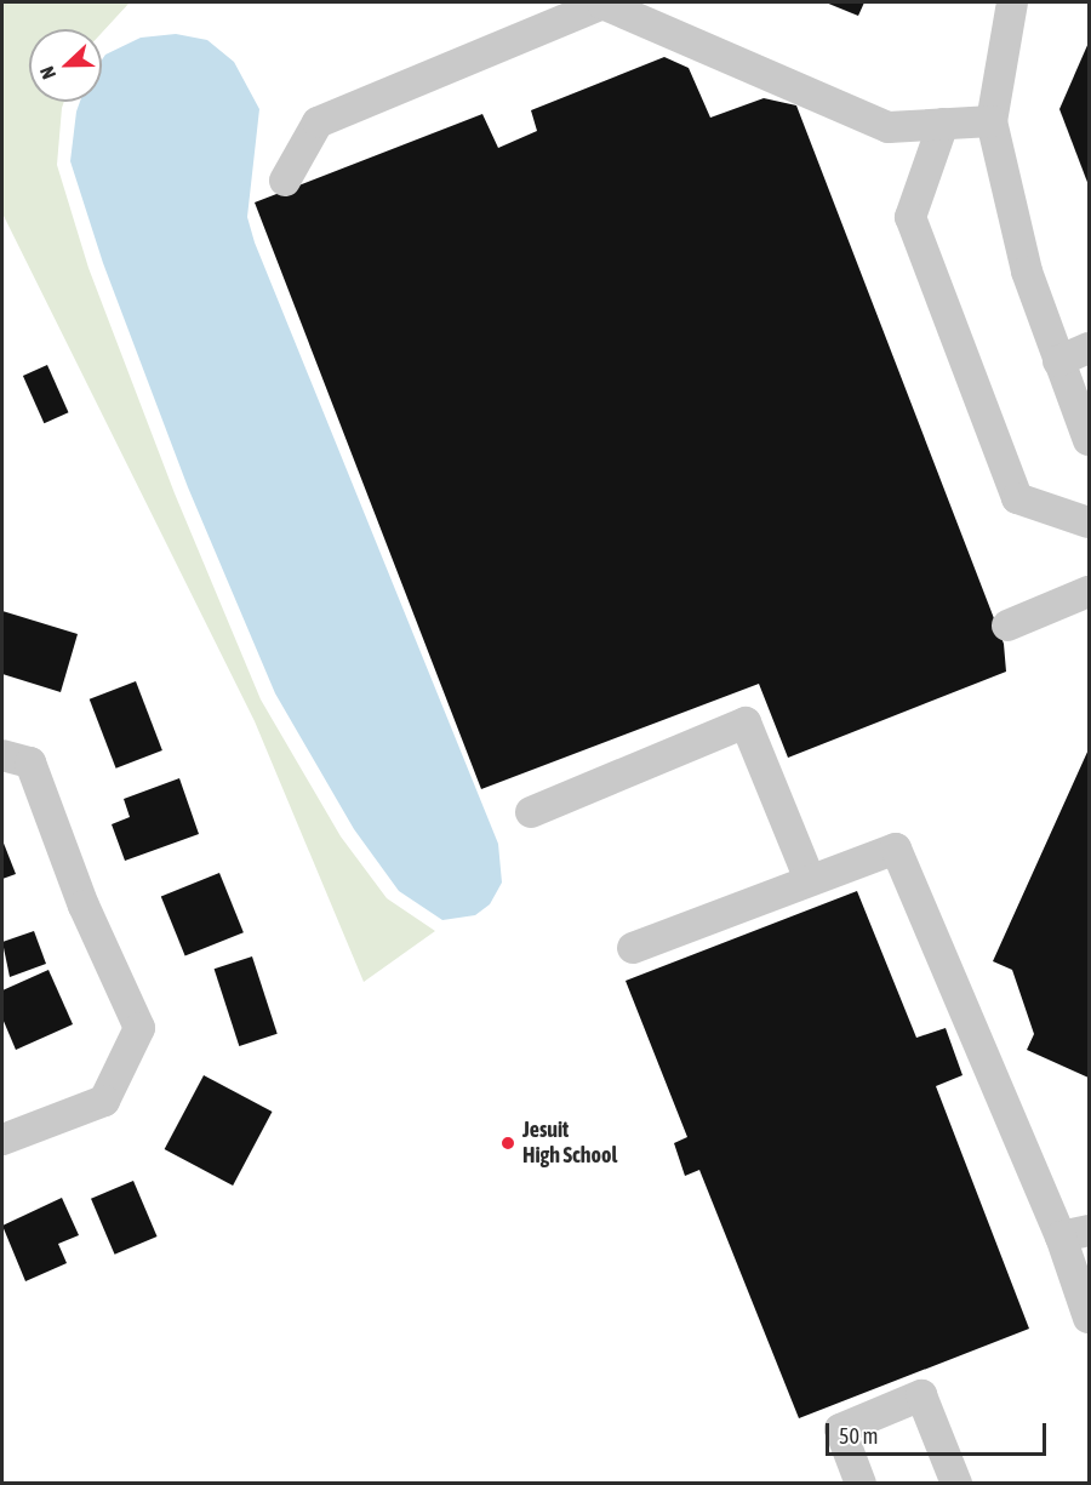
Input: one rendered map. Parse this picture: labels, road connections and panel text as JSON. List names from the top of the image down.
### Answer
{
  "places": ["Jesuit High School"],
  "scale_bar": "50 m",
  "north": "left"
}
